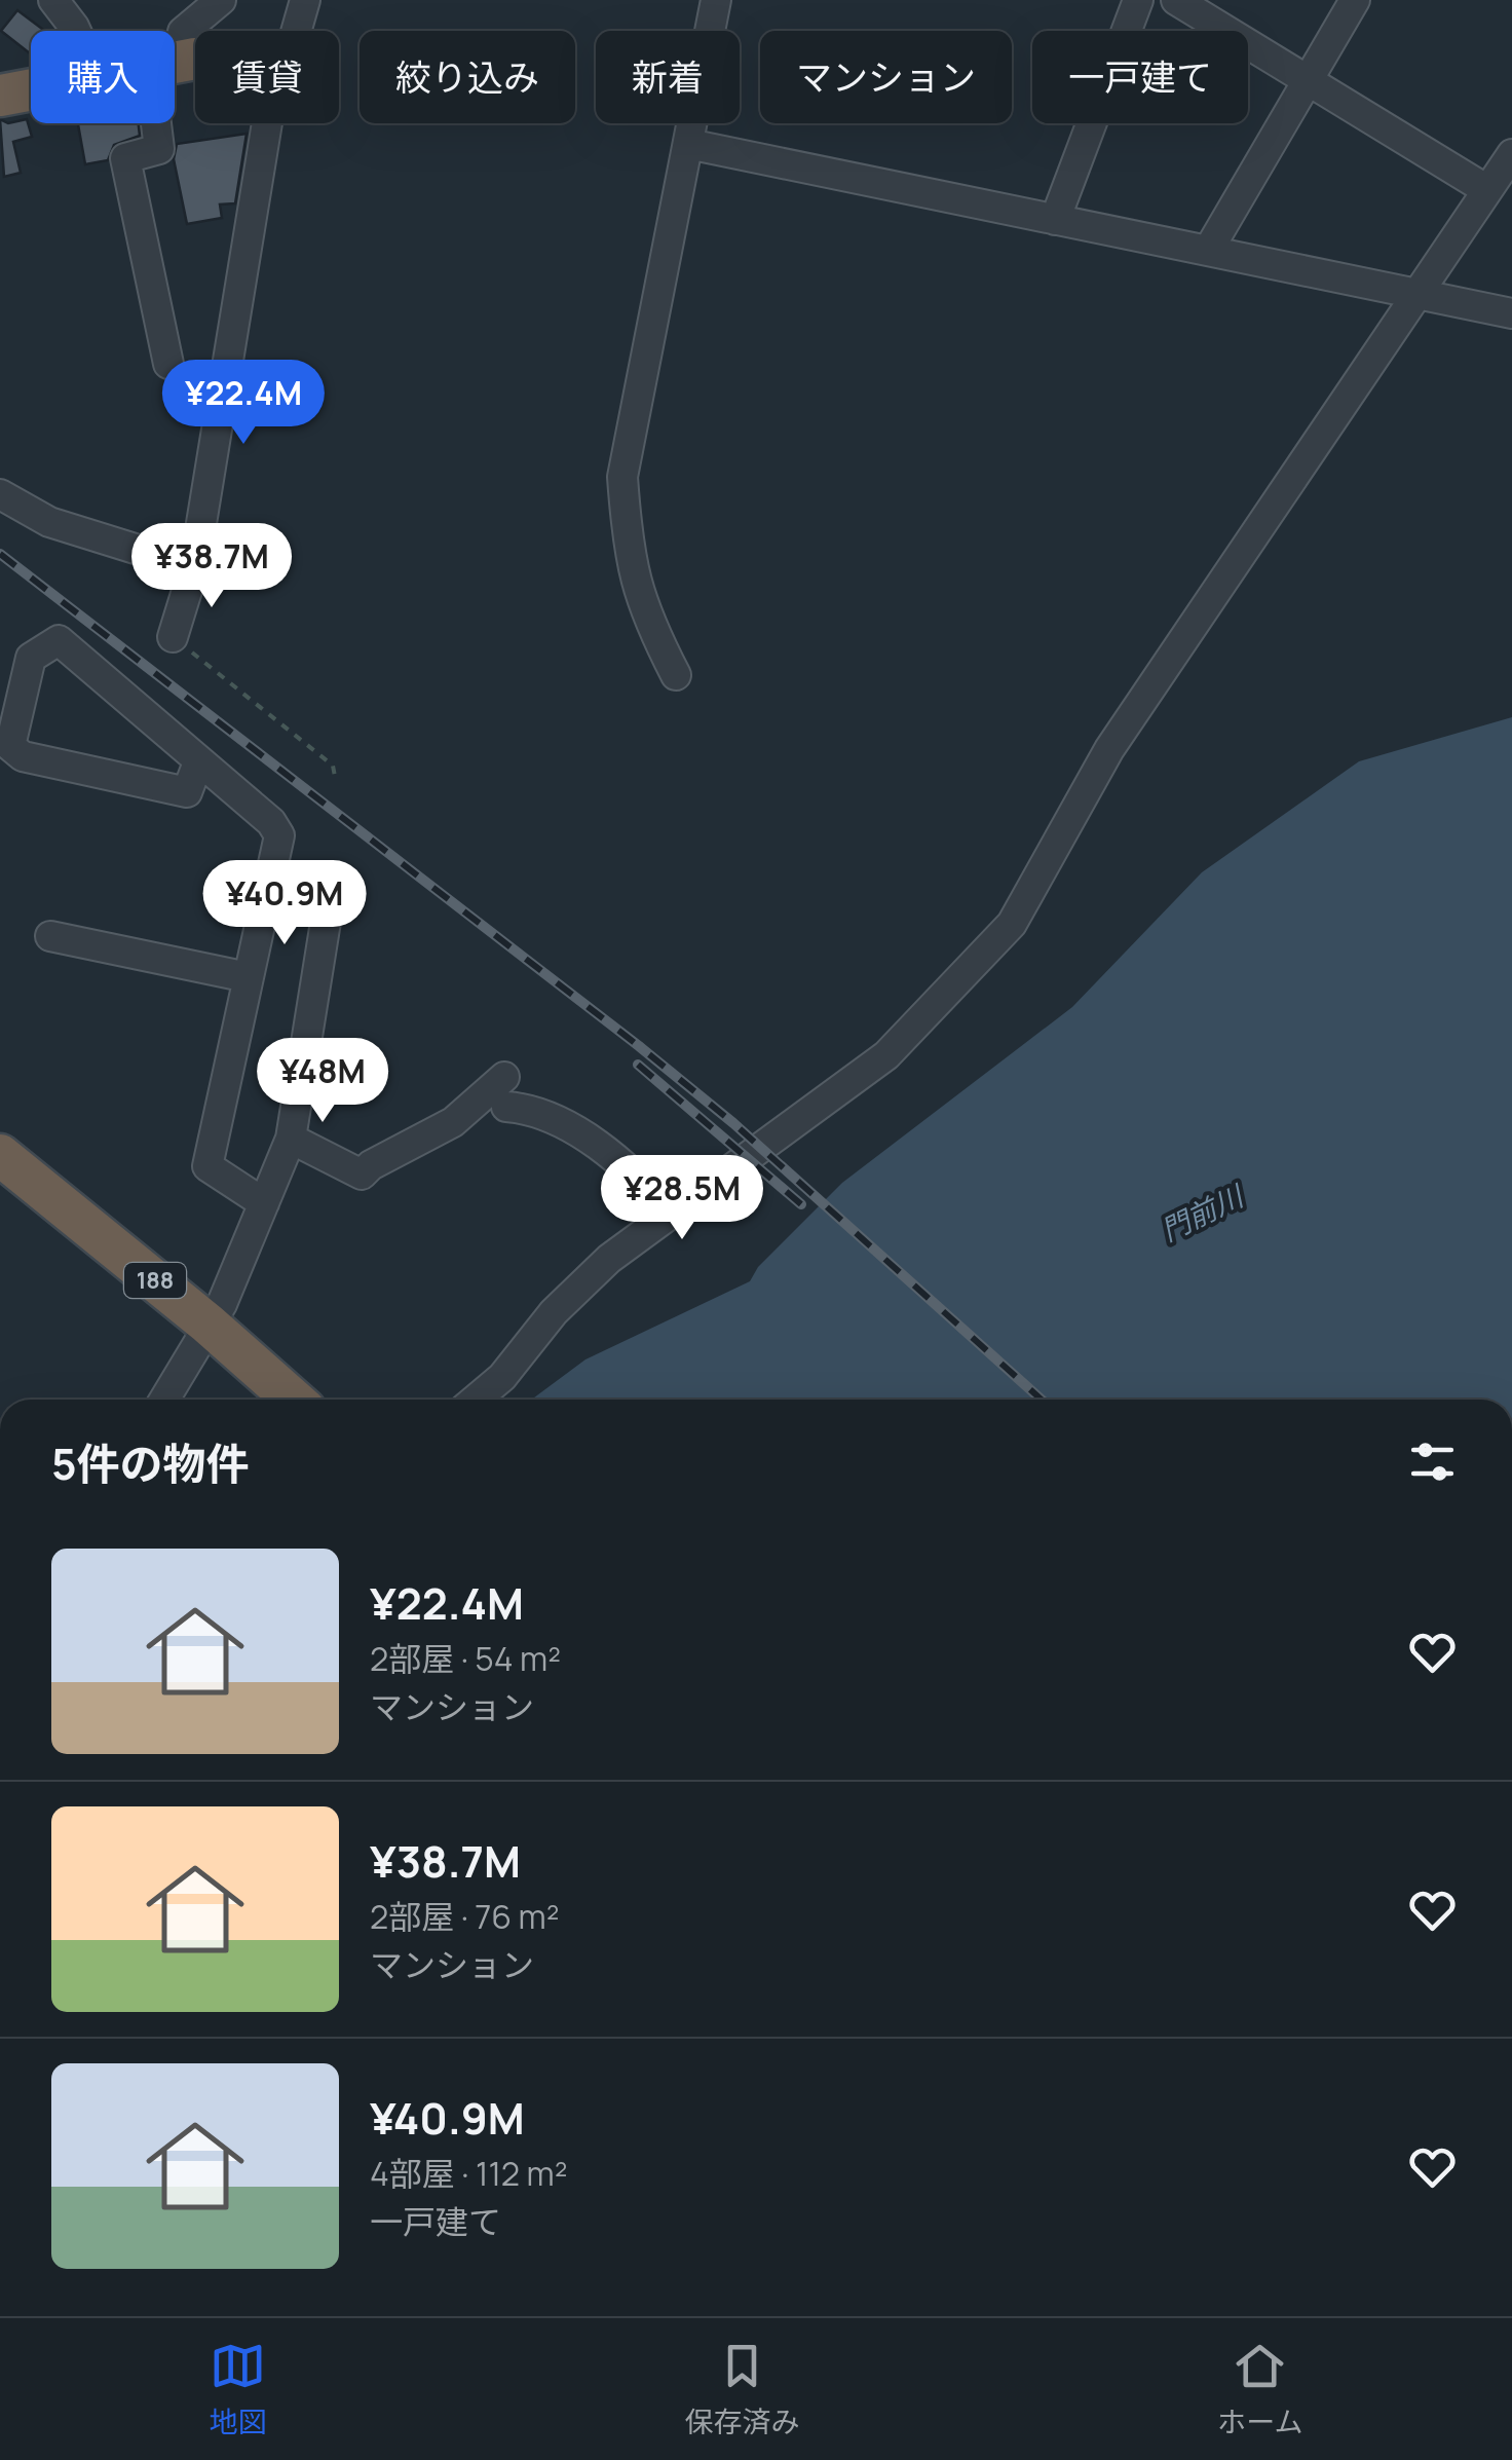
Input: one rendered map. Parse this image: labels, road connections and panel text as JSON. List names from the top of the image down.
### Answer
{
  "streets": {
    "highway": ["188"]
  },
  "water": ["門前川"],
  "page": {
    "chip": [
      "購入",
      "賃貸",
      "絞り込み",
      "新着",
      "マンション",
      "一戸建て"
    ],
    "price": [
      "¥22.4M",
      "¥38.7M",
      "¥40.9M",
      "¥48M",
      "¥28.5M"
    ],
    "heading": "5件の物件",
    "list": [
      {
        "name": "¥22.4M",
        "note": "2部屋 · 54 m² · マンション"
      },
      {
        "name": "¥38.7M",
        "note": "2部屋 · 76 m² · マンション"
      },
      {
        "name": "¥40.9M",
        "note": "4部屋 · 112 m² · 一戸建て"
      }
    ],
    "tabs": ["地図", "保存済み", "ホーム"]
  }
}
